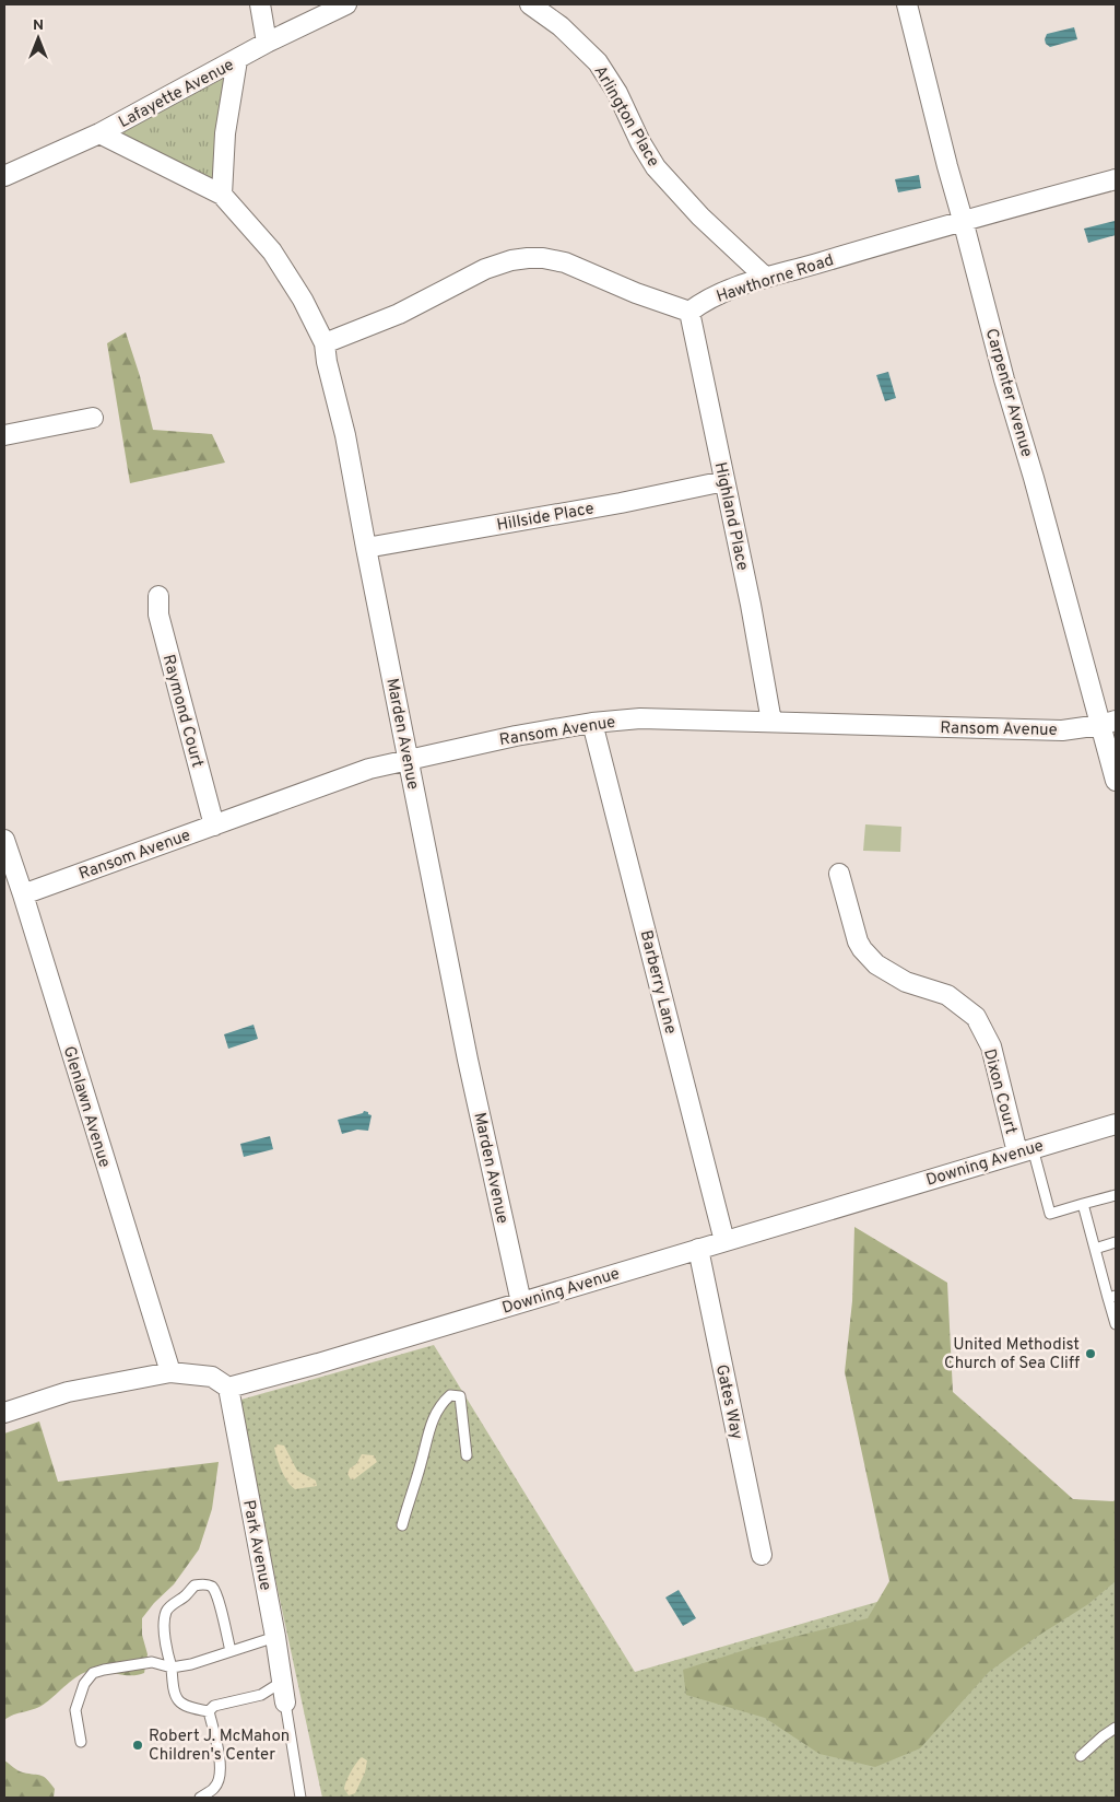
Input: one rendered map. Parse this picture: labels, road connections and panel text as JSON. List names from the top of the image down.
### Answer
{
  "streets": {
    "street": [
      "Lafayette Avenue",
      "Arlington Place",
      "Hawthorne Road",
      "Carpenter Avenue",
      "Hillside Place",
      "Highland Place",
      "Raymond Court",
      "Ransom Avenue",
      "Marden Avenue",
      "Barberry Lane",
      "Dixon Court",
      "Glenlawn Avenue",
      "Downing Avenue",
      "Gates Way",
      "Park Avenue"
    ]
  },
  "crossings": [
    ["Lafayette Avenue", "Marden Avenue"],
    ["Arlington Place", "Hawthorne Road"],
    ["Hawthorne Road", "Carpenter Avenue"],
    ["Hawthorne Road", "Highland Place"],
    ["Carpenter Avenue", "Ransom Avenue"],
    ["Hillside Place", "Highland Place"],
    ["Hillside Place", "Marden Avenue"],
    ["Highland Place", "Ransom Avenue"],
    ["Raymond Court", "Ransom Avenue"],
    ["Ransom Avenue", "Marden Avenue"],
    ["Ransom Avenue", "Barberry Lane"],
    ["Ransom Avenue", "Glenlawn Avenue"],
    ["Marden Avenue", "Downing Avenue"],
    ["Barberry Lane", "Downing Avenue"],
    ["Dixon Court", "Downing Avenue"],
    ["Downing Avenue", "Gates Way"],
    ["Downing Avenue", "Park Avenue"]
  ],
  "places": ["United Methodist Church of Sea Cliff", "Robert J. McMahon Children's Center"],
  "north": "top"
}
